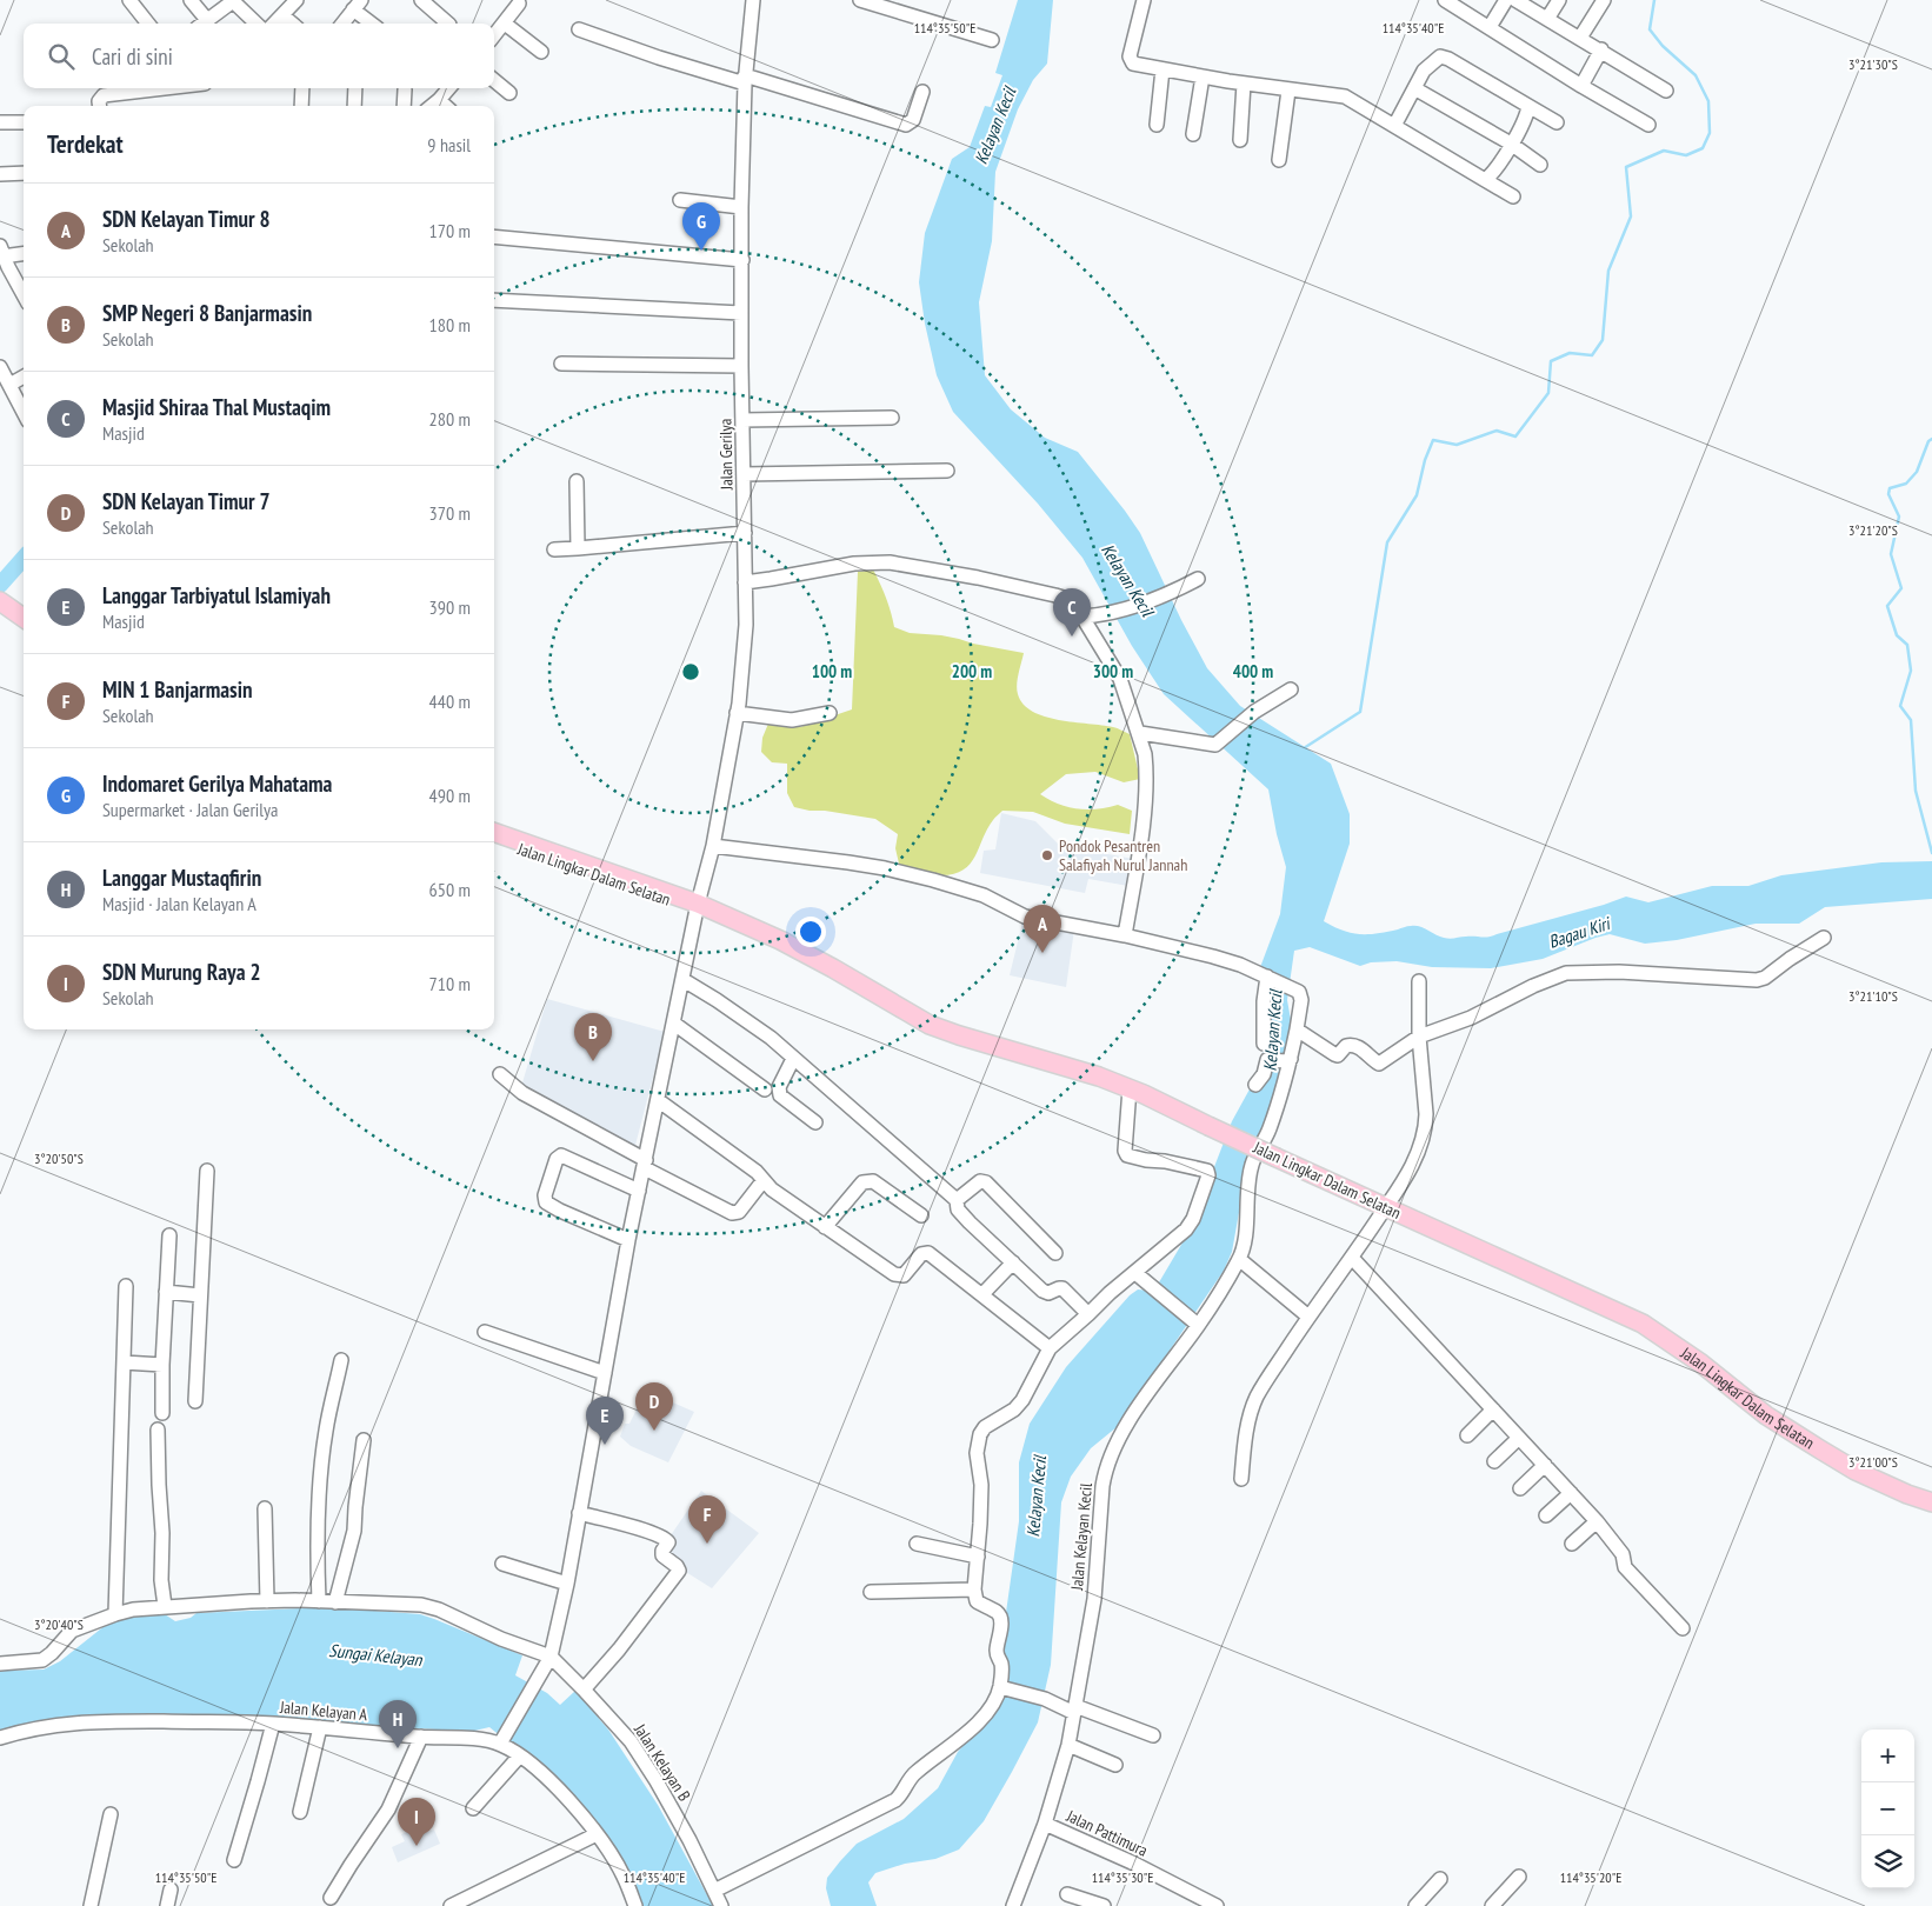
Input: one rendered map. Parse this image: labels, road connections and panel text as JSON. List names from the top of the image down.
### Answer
{
  "streets": {
    "main road": ["Jalan Lingkar Dalam Selatan"],
    "street": [
      "Jalan Gerilya",
      "Jalan Kelayan Kecil",
      "Jalan Kelayan A",
      "Jalan Kelayan B",
      "Jalan Pattimura"
    ]
  },
  "crossings": [
    ["Jalan Gerilya", "Jalan Lingkar Dalam Selatan"],
    ["Jalan Gerilya", "Jalan Kelayan A"],
    ["Jalan Gerilya", "Jalan Kelayan B"],
    ["Jalan Kelayan Kecil", "Jalan Pattimura"]
  ],
  "water": ["Kelayan Kecil", "Bagau Kiri", "Sungai Kelayan"],
  "places": ["Pondok Pesantren Salafiyah Nurul Jannah"],
  "page": {
    "search": "Cari di sini",
    "heading": ["Terdekat", "9 hasil"],
    "list": [
      {
        "mark": "A",
        "name": "SDN Kelayan Timur 8",
        "note": "Sekolah",
        "value": "170 m"
      },
      {
        "mark": "B",
        "name": "SMP Negeri 8 Banjarmasin",
        "note": "Sekolah",
        "value": "180 m"
      },
      {
        "mark": "C",
        "name": "Masjid Shiraa Thal Mustaqim",
        "note": "Masjid",
        "value": "280 m"
      },
      {
        "mark": "D",
        "name": "SDN Kelayan Timur 7",
        "note": "Sekolah",
        "value": "370 m"
      },
      {
        "mark": "E",
        "name": "Langgar Tarbiyatul Islamiyah",
        "note": "Masjid",
        "value": "390 m"
      },
      {
        "mark": "F",
        "name": "MIN 1 Banjarmasin",
        "note": "Sekolah",
        "value": "440 m"
      },
      {
        "mark": "G",
        "name": "Indomaret Gerilya Mahatama",
        "note": "Supermarket · Jalan Gerilya",
        "value": "490 m"
      },
      {
        "mark": "H",
        "name": "Langgar Mustaqfirin",
        "note": "Masjid · Jalan Kelayan A",
        "value": "650 m"
      },
      {
        "mark": "I",
        "name": "SDN Murung Raya 2",
        "note": "Sekolah",
        "value": "710 m"
      }
    ],
    "pins": [
      "G",
      "C",
      "A",
      "B",
      "D",
      "E",
      "F",
      "H",
      "I"
    ],
    "map_buttons": ["+", "−"]
  },
  "coordinates": [
    "114°35'50\"E",
    "114°35'40\"E",
    "3°21'30\"S",
    "3°21'20\"S",
    "3°21'10\"S",
    "3°20'50\"S",
    "3°21'00\"S",
    "3°20'40\"S",
    "114°35'30\"E",
    "114°35'20\"E"
  ],
  "rings": [
    "100 m",
    "200 m",
    "300 m",
    "400 m"
  ]
}
